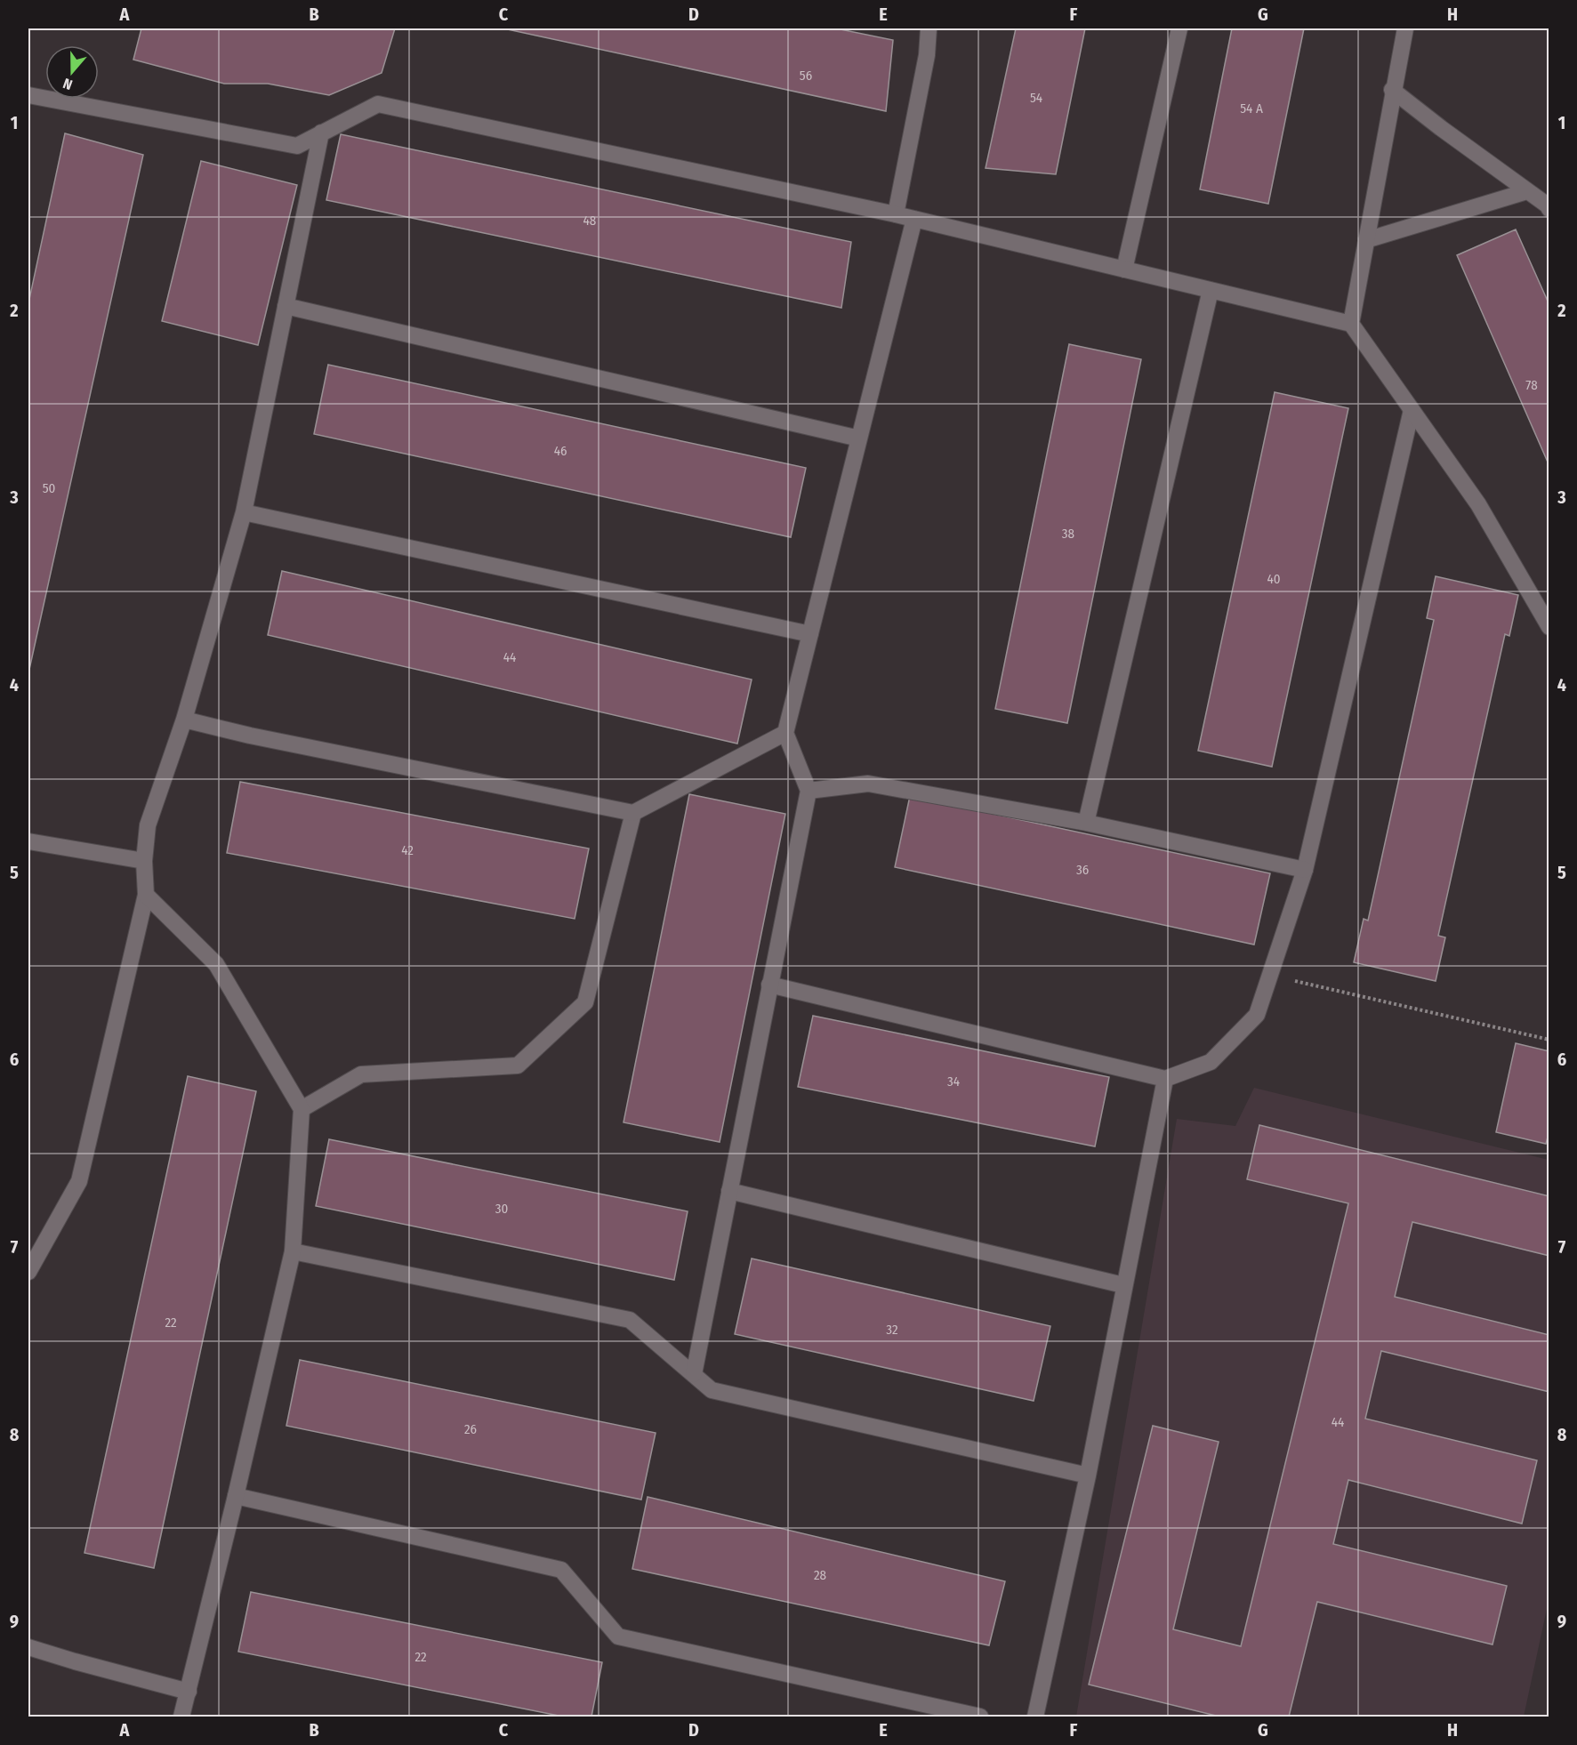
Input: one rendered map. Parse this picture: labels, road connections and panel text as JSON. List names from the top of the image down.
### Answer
{
  "house_numbers": [
    "56",
    "54",
    "54 А",
    "48",
    "78",
    "46",
    "50",
    "38",
    "40",
    "44",
    "42",
    "36",
    "34",
    "30",
    "22",
    "32",
    "44",
    "26",
    "28",
    "22"
  ],
  "north": "bottom",
  "grid": {
    "columns": [
      "A",
      "B",
      "C",
      "D",
      "E",
      "F",
      "G",
      "H"
    ],
    "rows": [
      "1",
      "2",
      "3",
      "4",
      "5",
      "6",
      "7",
      "8",
      "9"
    ]
  }
}
